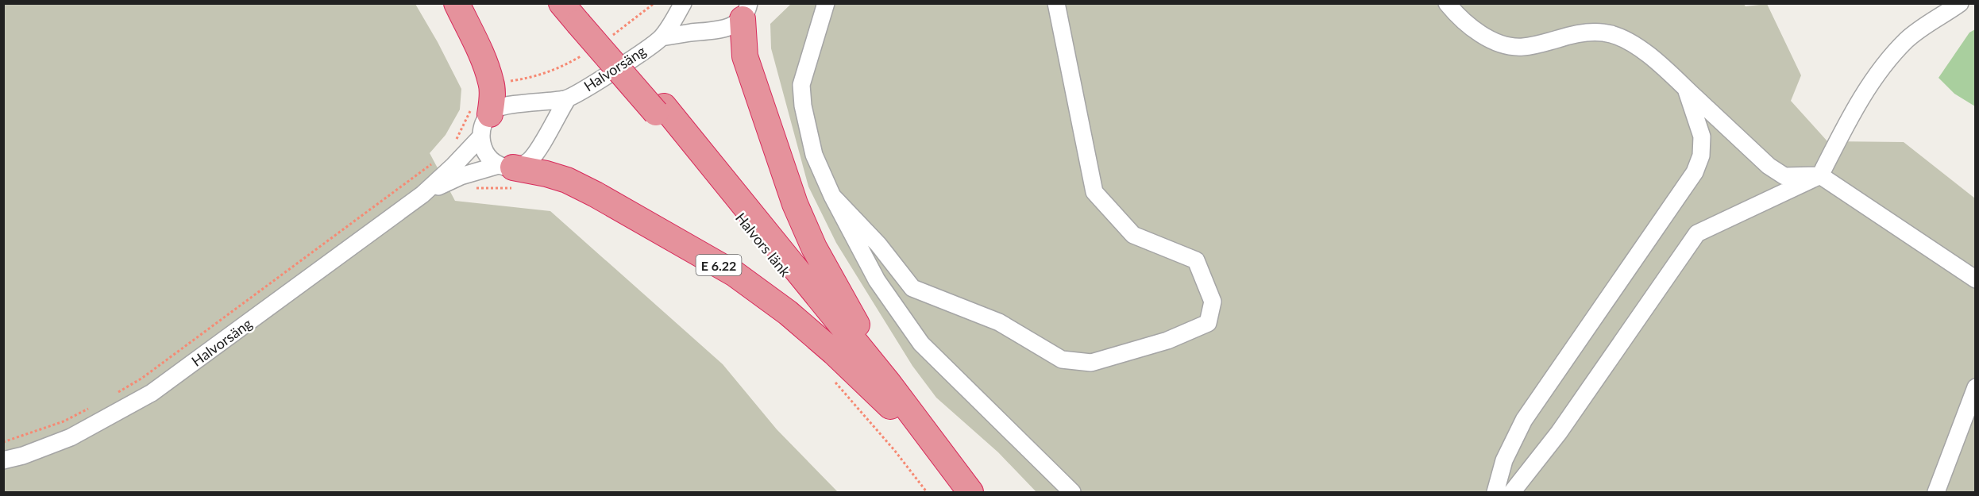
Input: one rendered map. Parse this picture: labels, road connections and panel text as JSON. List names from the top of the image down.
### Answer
{
  "streets": {
    "highway": ["Halvors länk", "E 6.22"],
    "street": ["Halvorsäng"]
  },
  "crossings": [
    ["Halvorsäng", "E 6.22"],
    ["Halvors länk", "E 6.22"]
  ]
}
